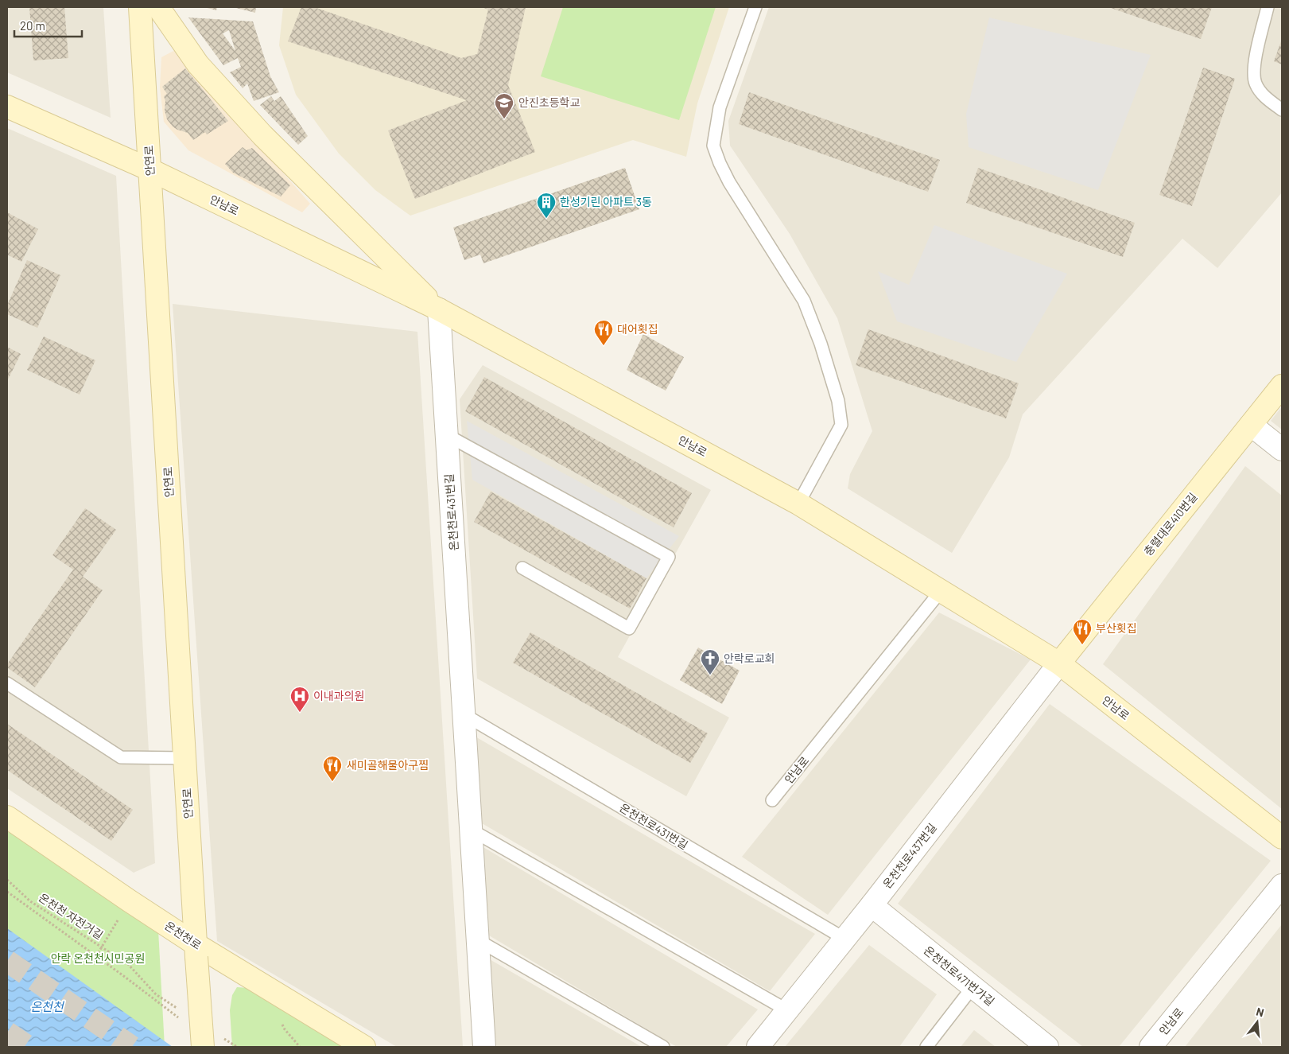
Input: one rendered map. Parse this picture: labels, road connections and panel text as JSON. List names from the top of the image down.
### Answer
{
  "streets": {
    "street": [
      "안연로",
      "안남로",
      "온천천로431번길",
      "충렬대로410번길",
      "온천천로437번길",
      "온천천로",
      "온천천로471번가길"
    ],
    "path": ["온천천 자전거길"]
  },
  "crossings": [
    ["안연로", "안남로"],
    ["안연로", "온천천로"],
    ["안남로", "온천천로431번길"],
    ["안남로", "충렬대로410번길"],
    ["안남로", "온천천로437번길"],
    ["온천천로431번길", "온천천로437번길"],
    ["충렬대로410번길", "온천천로437번길"],
    ["온천천로437번길", "온천천로471번가길"]
  ],
  "water": ["온천천"],
  "parks": ["안락 온천천시민공원"],
  "places": {
    "school or university": ["안진초등학교"],
    "building": ["한성기린 아파트 3동"],
    "restaurant": ["대어횟집", "부산횟집", "새미골해물아구찜"],
    "church": ["안락로교회"],
    "hospital": ["이내과의원"]
  },
  "scale_bar": "20 m",
  "north": "top"
}
